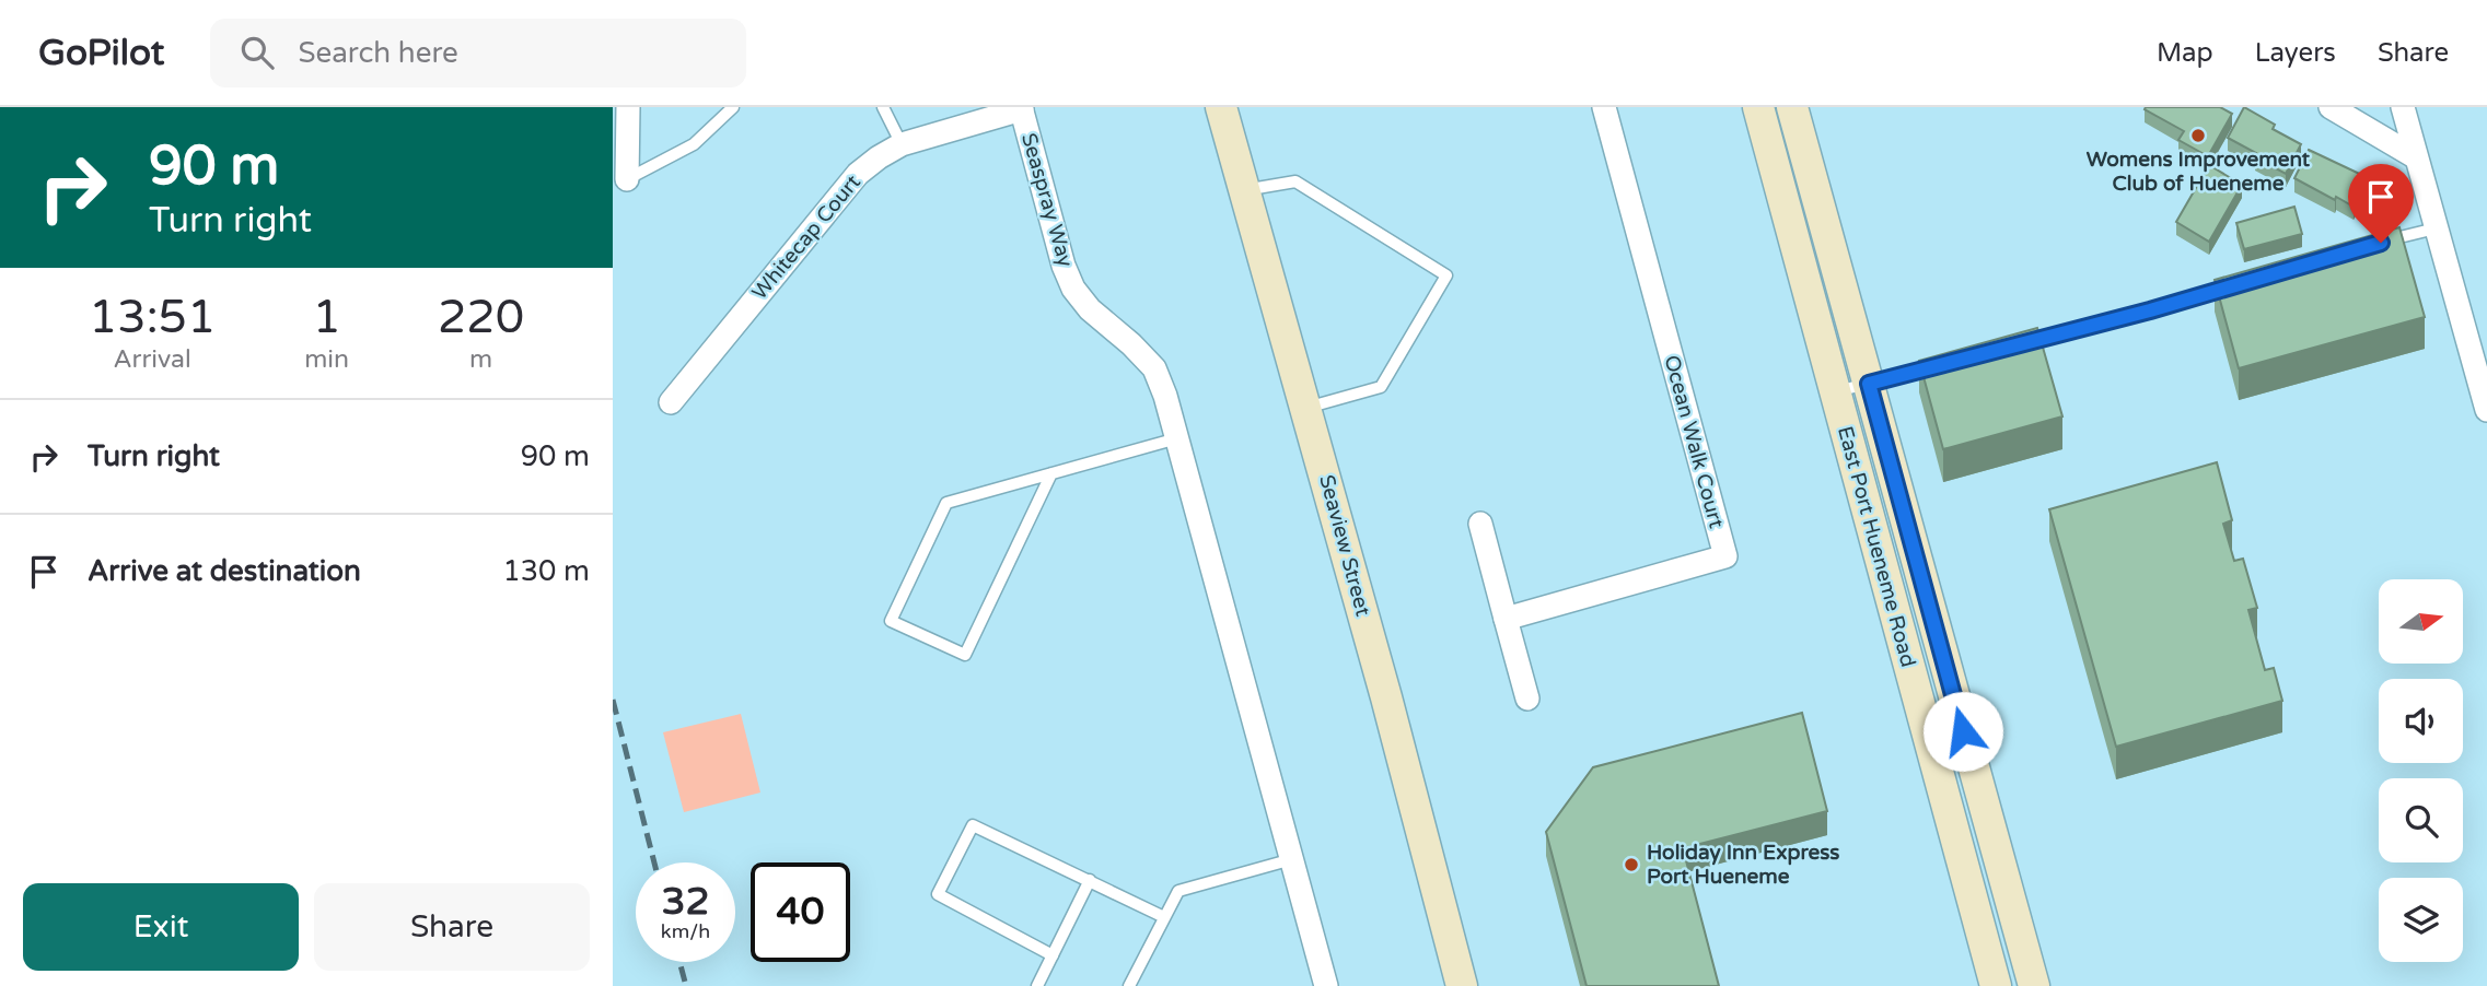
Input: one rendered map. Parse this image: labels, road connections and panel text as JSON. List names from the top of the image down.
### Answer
{
  "streets": {
    "street": [
      "Seaspray Way",
      "Whitecap Court",
      "Ocean Walk Court",
      "Seaview Street",
      "East Port Hueneme Road"
    ]
  },
  "crossings": [
    ["Seaspray Way", "Whitecap Court"]
  ],
  "places": ["Womens Improvement Club of Hueneme", "Holiday Inn Express Port Hueneme"],
  "north": "right",
  "page": {
    "header": "GoPilot",
    "search": "Search here",
    "nav": ["Map", "Layers", "Share"],
    "turn": ["90 m", "Turn right"],
    "eta": [
      "13:51",
      "Arrival",
      "1",
      "min",
      "220",
      "m"
    ],
    "list": [
      {
        "name": "Turn right",
        "value": "90 m"
      },
      {
        "name": "Arrive at destination",
        "value": "130 m"
      }
    ],
    "speed": "32 km/h",
    "limit": "40",
    "buttons": ["Exit", "Share"]
  }
}
